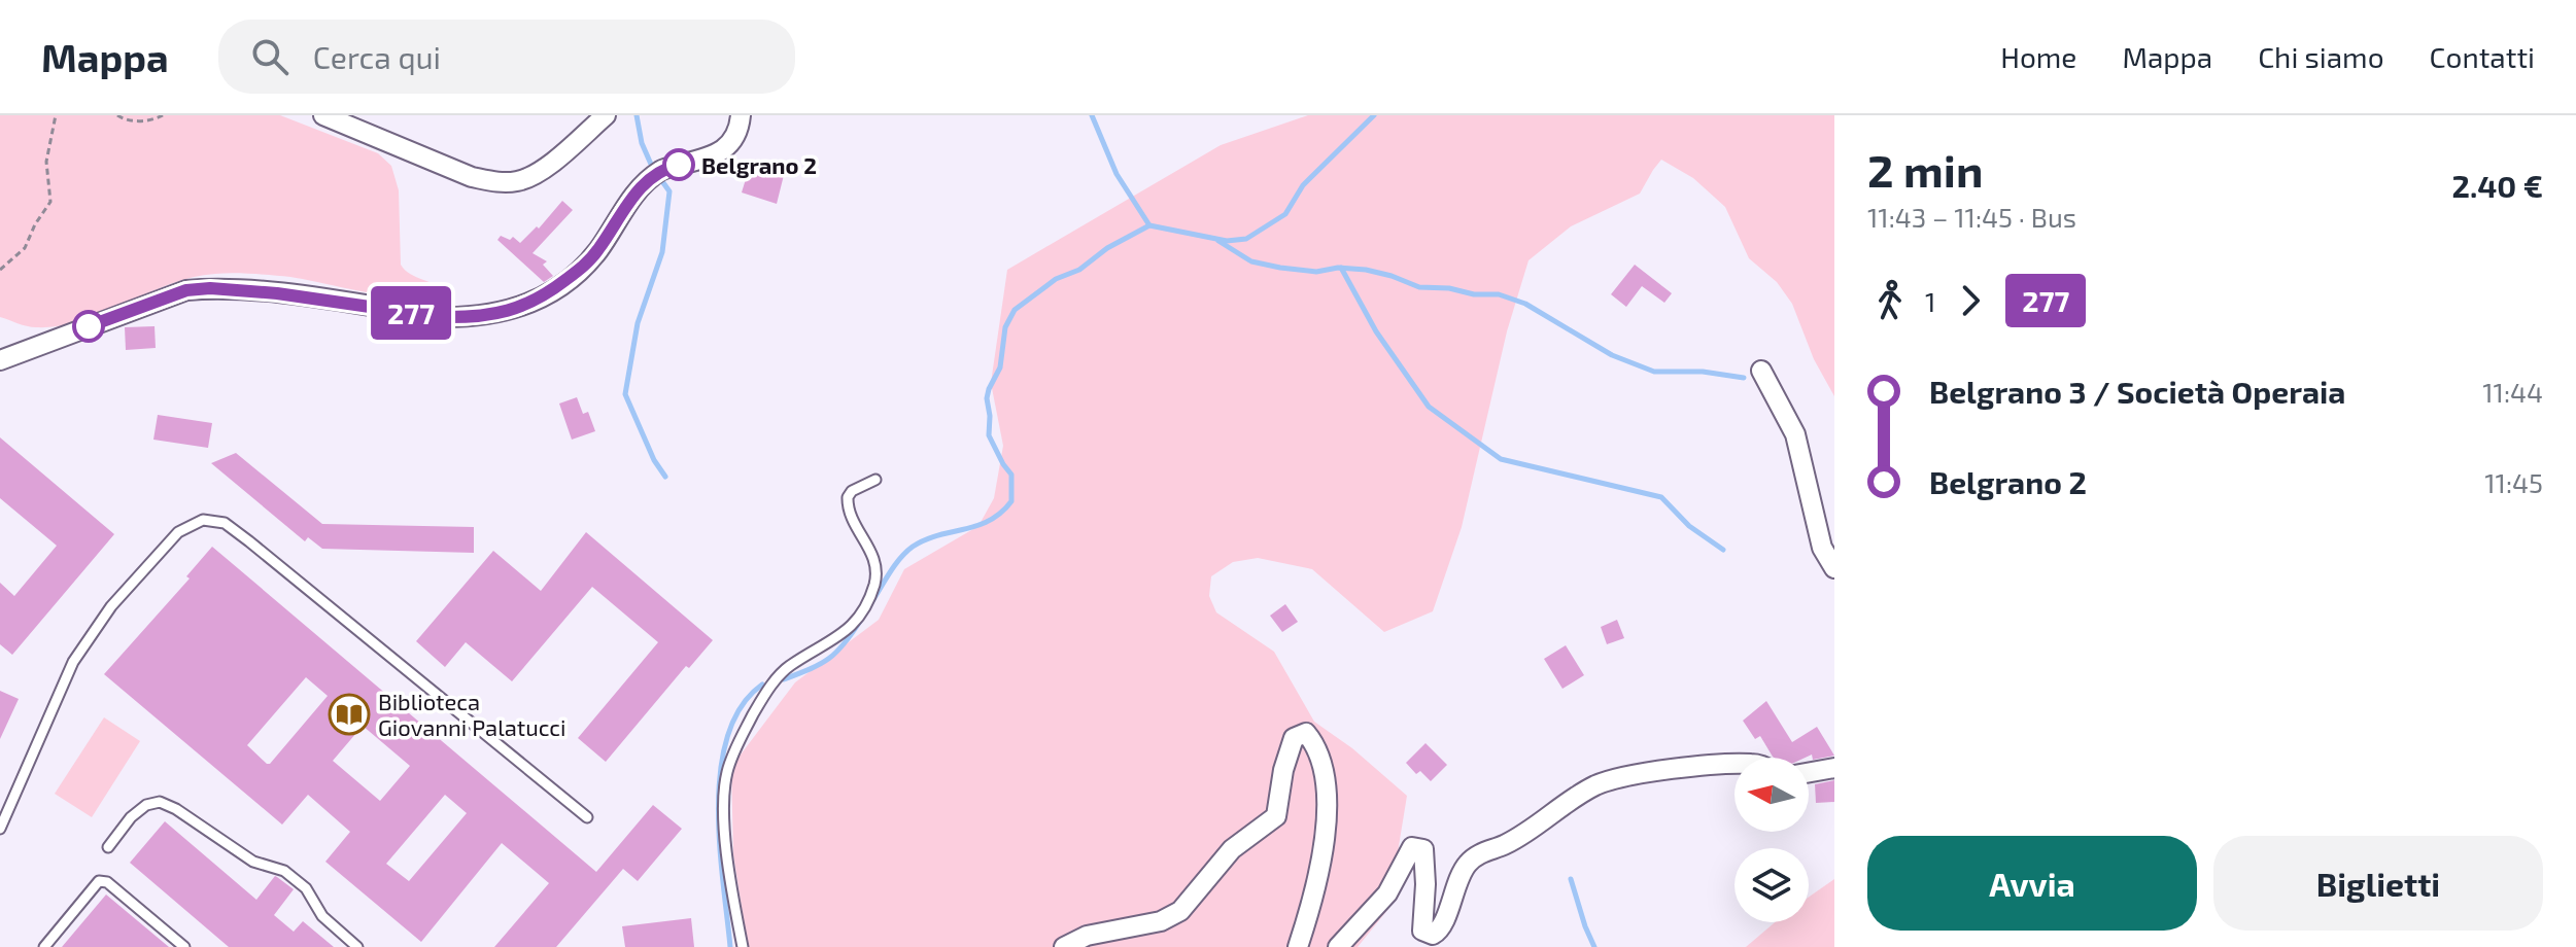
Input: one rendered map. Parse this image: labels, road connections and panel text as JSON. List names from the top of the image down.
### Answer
{
  "places": {
    "other": ["Belgrano 2"],
    "library": ["Biblioteca Giovanni Palatucci"]
  },
  "lines": ["bus line 277"],
  "north": "left",
  "page": {
    "header": "Mappa",
    "search": "Cerca qui",
    "nav": [
      "Home",
      "Mappa",
      "Chi siamo",
      "Contatti"
    ],
    "on_map": "277",
    "heading": ["2 min", "11:43 – 11:45 · Bus", "2.40 €"],
    "legs": ["1", "277"],
    "list": [
      {
        "name": "Belgrano 3 / Società Operaia",
        "value": "11:44"
      },
      {
        "name": "Belgrano 2",
        "value": "11:45"
      }
    ],
    "buttons": ["Avvia", "Biglietti"]
  }
}
